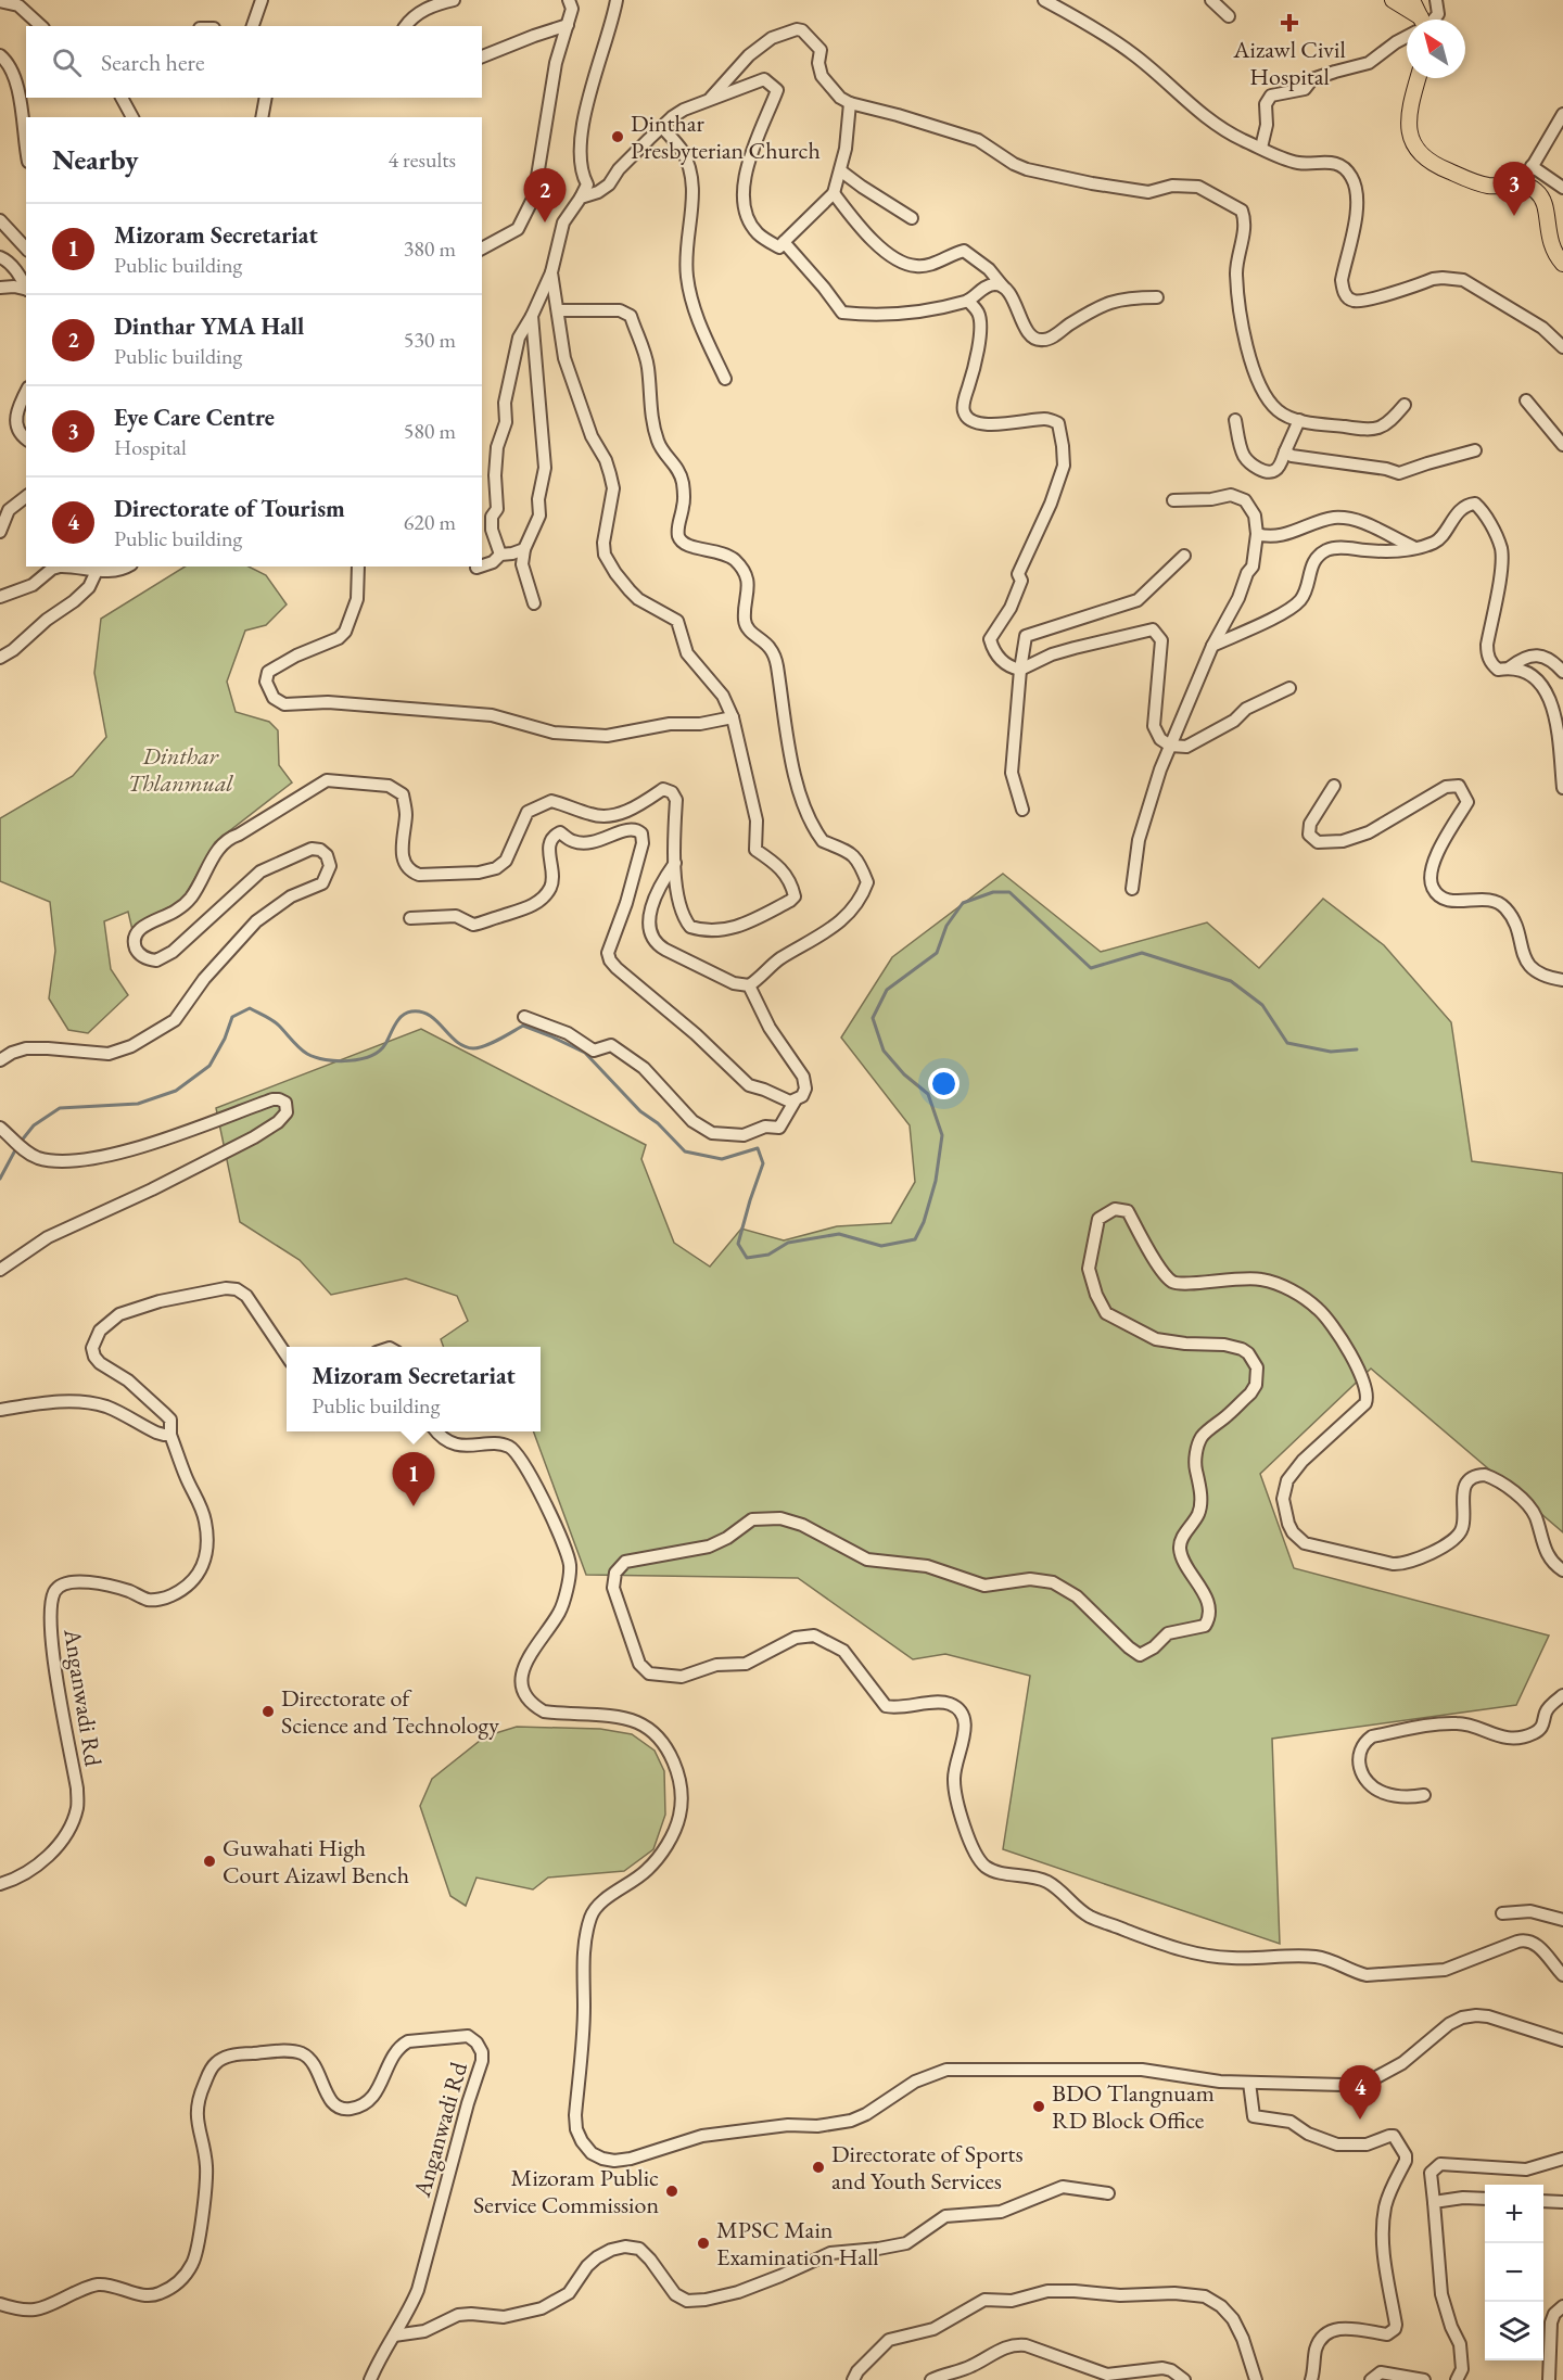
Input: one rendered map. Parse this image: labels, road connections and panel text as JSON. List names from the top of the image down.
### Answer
{
  "streets": {
    "street": ["Anganwadi Rd"]
  },
  "parks": ["Dinthar Thlanmual"],
  "places": {
    "health": ["Aizawl Civil Hospital"],
    "other": [
      "Dinthar Presbyterian Church",
      "Directorate of Science and Technology",
      "Guwahati High Court Aizawl Bench",
      "BDO Tlangnuam RD Block Office",
      "Directorate of Sports and Youth Services",
      "Mizoram Public Service Commission",
      "MPSC Main Examination Hall"
    ]
  },
  "north": "top left",
  "page": {
    "search": "Search here",
    "heading": ["Nearby", "4 results"],
    "pins": [
      "3",
      "2",
      "1",
      "4"
    ],
    "list": [
      {
        "mark": "1",
        "name": "Mizoram Secretariat",
        "note": "Public building",
        "value": "380 m"
      },
      {
        "mark": "2",
        "name": "Dinthar YMA Hall",
        "note": "Public building",
        "value": "530 m"
      },
      {
        "mark": "3",
        "name": "Eye Care Centre",
        "note": "Hospital",
        "value": "580 m"
      },
      {
        "mark": "4",
        "name": "Directorate of Tourism",
        "note": "Public building",
        "value": "620 m"
      }
    ],
    "popup": ["Mizoram Secretariat", "Public building"],
    "map_buttons": ["+", "−"]
  }
}
